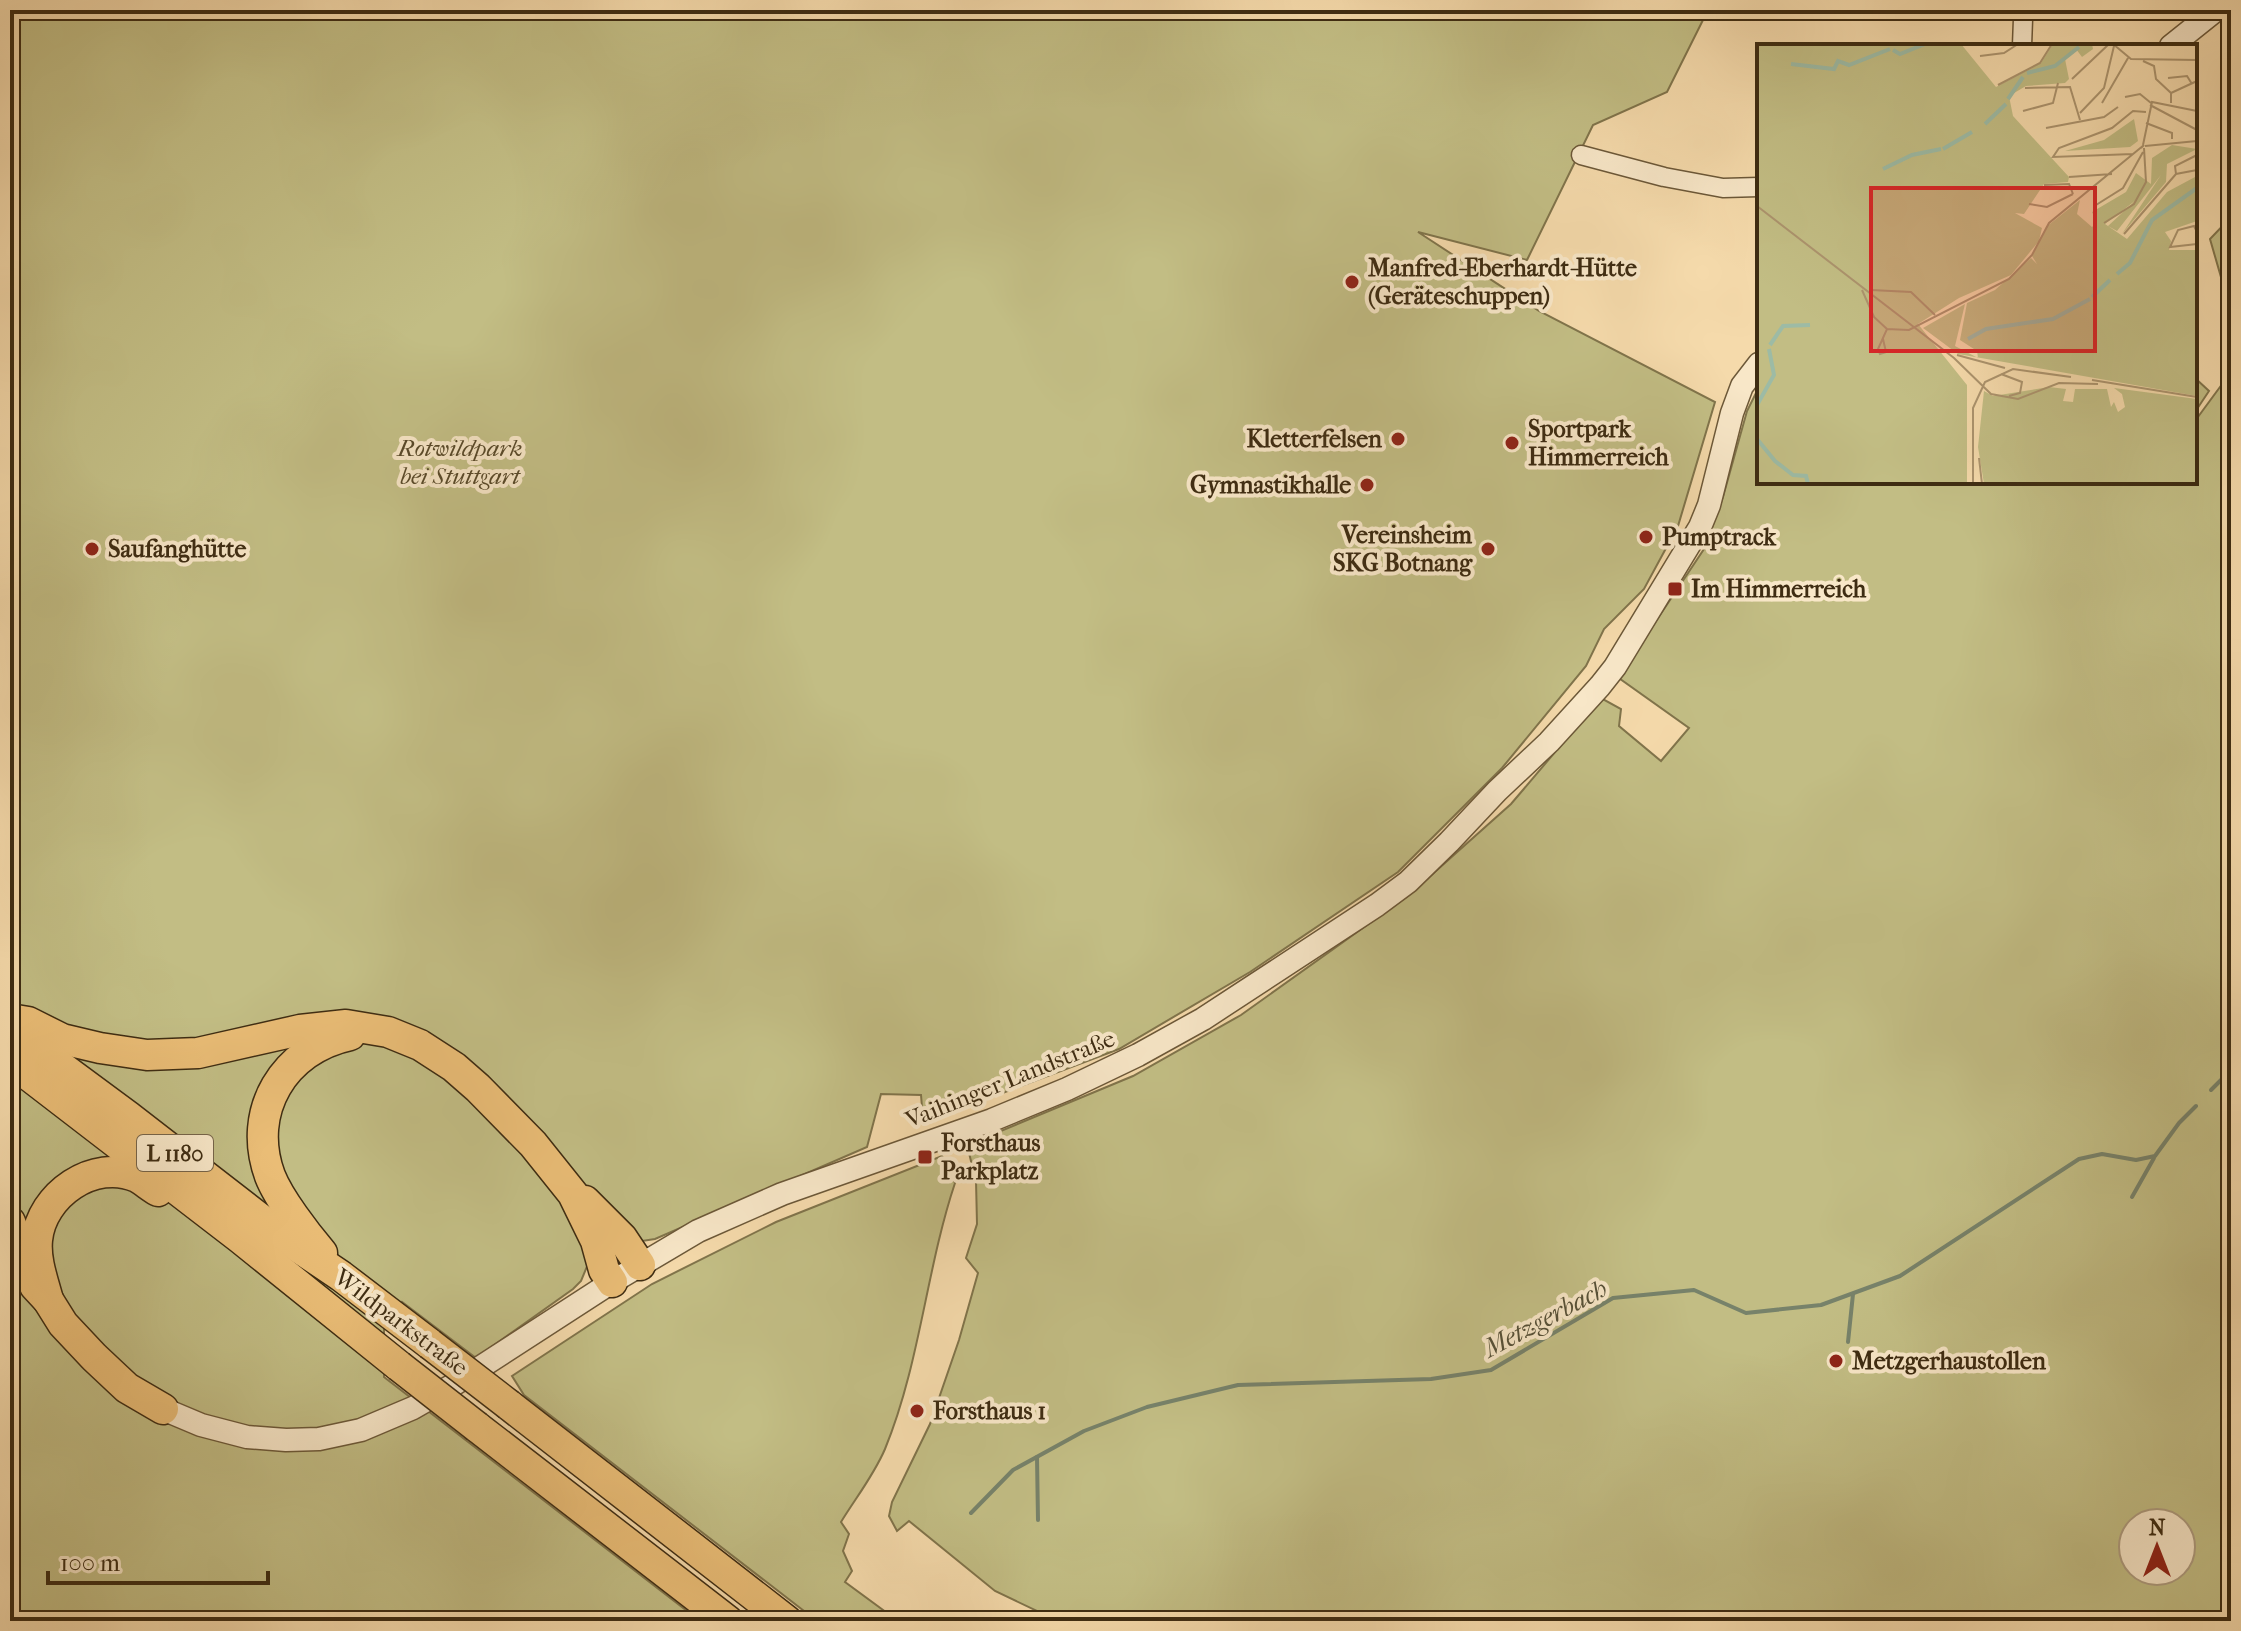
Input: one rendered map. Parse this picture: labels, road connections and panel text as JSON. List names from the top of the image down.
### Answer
{
  "streets": {
    "highway": ["L 1180", "Wildparkstraße"],
    "street": ["Vaihinger Landstraße"]
  },
  "crossings": [
    ["Vaihinger Landstraße", "L 1180"],
    ["L 1180", "Wildparkstraße"]
  ],
  "water": ["Metzgerbach"],
  "parks": ["Rotwildpark bei Stuttgart"],
  "places": {
    "other": [
      "Manfred-Eberhardt-Hütte (Geräteschuppen)",
      "Kletterfelsen",
      "Sportpark Himmerreich",
      "Gymnastikhalle",
      "Pumptrack",
      "Saufanghütte",
      "Vereinsheim SKG Botnang",
      "Metzgerhaustollen",
      "Forsthaus 1"
    ],
    "transit": ["Im Himmerreich", "Forsthaus Parkplatz"]
  },
  "scale_bar": "100 m",
  "north": "top"
}
